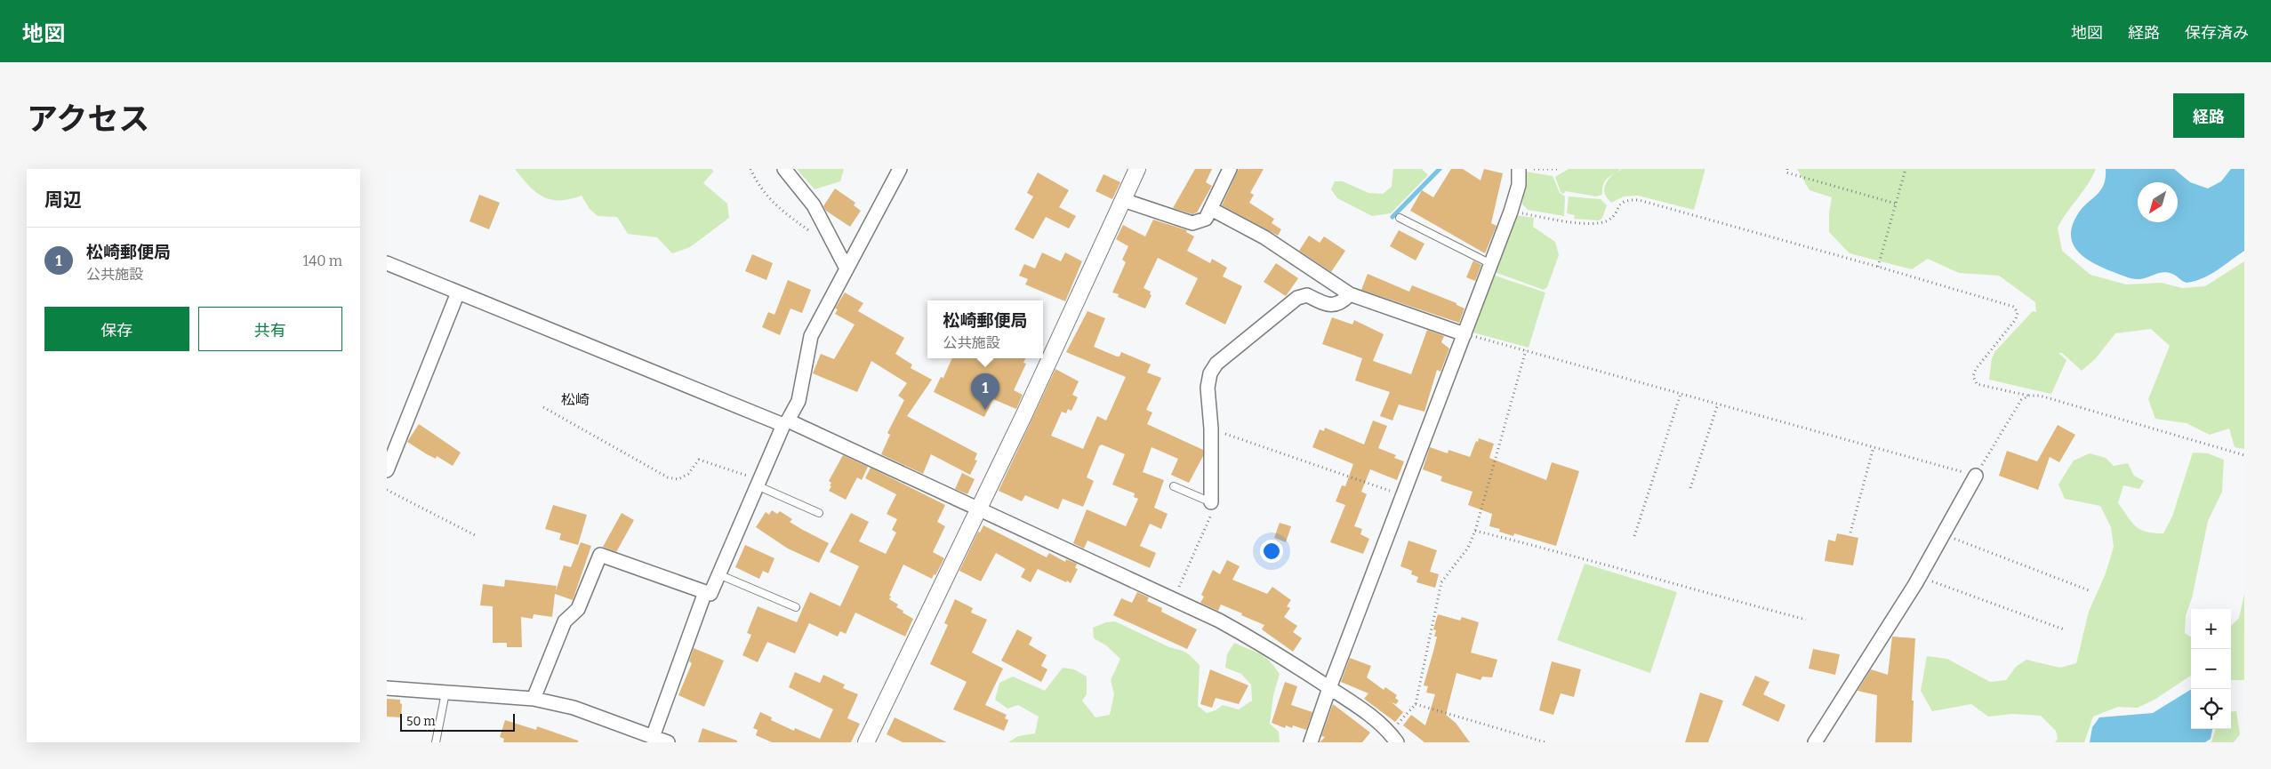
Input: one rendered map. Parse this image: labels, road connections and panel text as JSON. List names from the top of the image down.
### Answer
{
  "districts": ["松崎"],
  "scale_bar": "50 m",
  "north": "bottom left",
  "page": {
    "header": "地図",
    "nav": ["地図", "経路", "保存済み"],
    "title": "アクセス",
    "buttons": [
      "経路",
      ["保存", "共有"]
    ],
    "heading": "周辺",
    "list": [
      {
        "mark": "1",
        "name": "松崎郵便局",
        "note": "公共施設",
        "value": "140 m"
      }
    ],
    "popup": ["松崎郵便局", "公共施設"],
    "pins": "1",
    "map_buttons": ["+", "−"],
    "scale": "50 m"
  }
}
